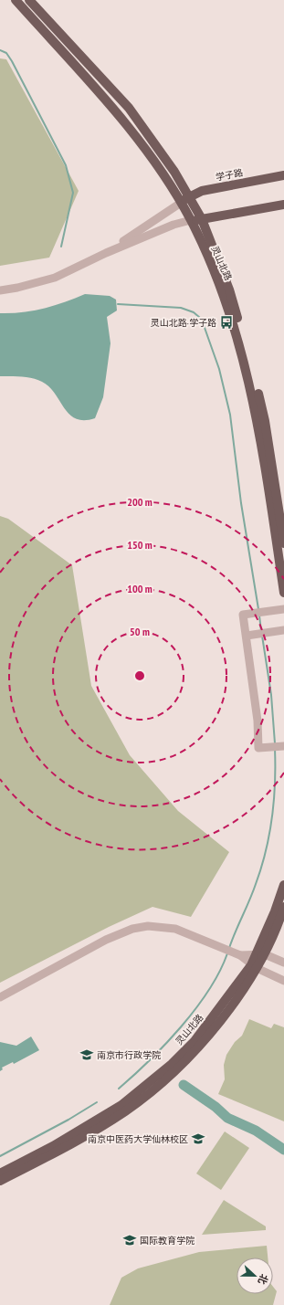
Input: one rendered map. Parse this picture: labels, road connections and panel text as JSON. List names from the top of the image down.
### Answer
{
  "streets": {
    "main road": ["学子路", "灵山北路"]
  },
  "crossings": [
    ["学子路", "灵山北路"]
  ],
  "places": {
    "bus stop": ["灵山北路·学子路"],
    "school or university": ["南京市行政学院", "南京中医药大学仙林校区", "国际教育学院"]
  },
  "north": "right",
  "rings": [
    "200 m",
    "150 m",
    "100 m",
    "50 m"
  ]
}
